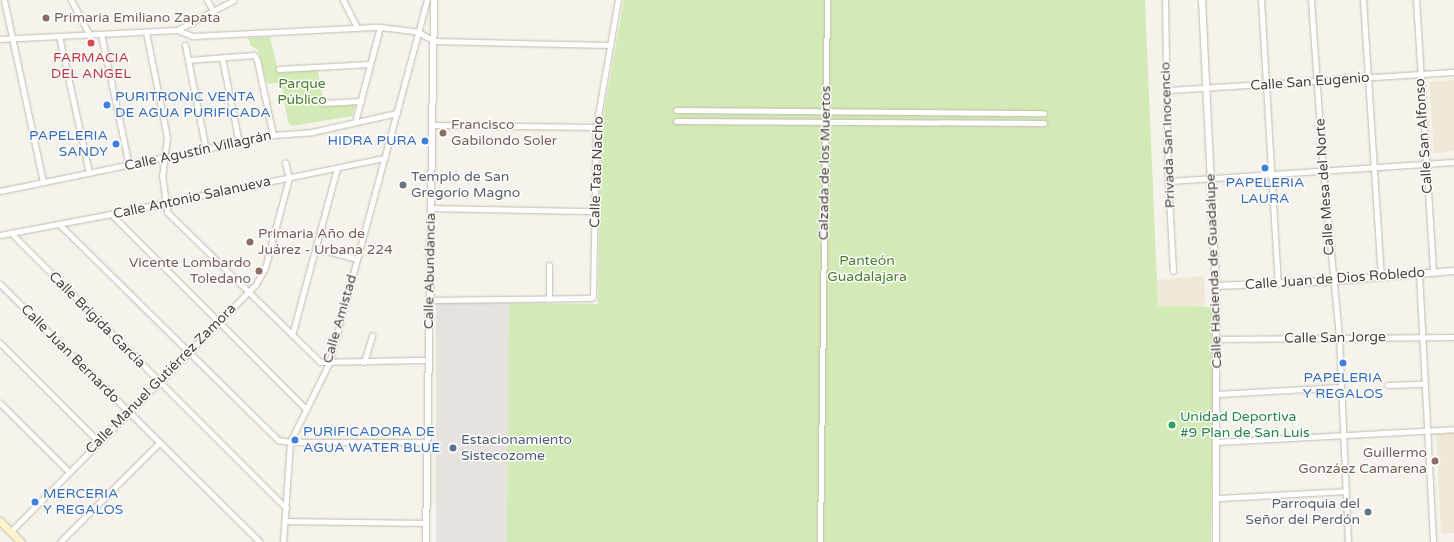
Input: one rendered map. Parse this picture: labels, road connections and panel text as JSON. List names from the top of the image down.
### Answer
{
  "streets": {
    "street": [
      "Calle San Eugenio",
      "Privada San Inocencio",
      "Calle San Alfonso",
      "Calle Agustín Villagrán",
      "Calzada de los Muertos",
      "Calle Tata Nacho",
      "Calle Mesa del Norte",
      "Calle Antonio Salanueva",
      "Calle Abundancia",
      "Calle Hacienda de Guadalupe",
      "Calle Juan de Dios Robledo",
      "Calle Amistad",
      "Calle Brígida García",
      "Calle San Jorge",
      "Calle Juan Bernardo",
      "Calle Manuel Gutiérrez Zamora"
    ]
  },
  "crossings": [
    ["Calle San Eugenio", "Privada San Inocencio"],
    ["Calle San Eugenio", "Calle San Alfonso"],
    ["Calle San Eugenio", "Calle Mesa del Norte"],
    ["Calle San Eugenio", "Calle Hacienda de Guadalupe"],
    ["Calle San Alfonso", "Calle Juan de Dios Robledo"],
    ["Calle Agustín Villagrán", "Calle Amistad"],
    ["Calle Mesa del Norte", "Calle Juan de Dios Robledo"],
    ["Calle Mesa del Norte", "Calle San Jorge"],
    ["Calle Antonio Salanueva", "Calle Amistad"],
    ["Calle Antonio Salanueva", "Calle Brígida García"],
    ["Calle Antonio Salanueva", "Calle Manuel Gutiérrez Zamora"],
    ["Calle Hacienda de Guadalupe", "Calle Juan de Dios Robledo"],
    ["Calle Hacienda de Guadalupe", "Calle San Jorge"],
    ["Calle Amistad", "Calle Brígida García"],
    ["Calle Brígida García", "Calle Manuel Gutiérrez Zamora"],
    ["Calle Juan Bernardo", "Calle Manuel Gutiérrez Zamora"]
  ],
  "parks": ["Parque Público", "Panteón Guadalajara"],
  "places": [
    "Primaria Emiliano Zapata",
    "FARMACIA DEL ANGEL",
    "PURITRONIC VENTA DE AGUA PURIFICADA",
    "Francisco Gabilondo Soler",
    "HIDRA PURA",
    "PAPELERIA SANDY",
    "PAPELERIA LAURA",
    "Templo de San Gregorio Magno",
    "Primaria Año de Juárez - Urbana 224",
    "Vicente Lombardo Toledano",
    "PAPELERIA Y REGALOS",
    "Unidad Deportiva #9 Plan de San Luis",
    "PURIFICADORA DE AGUA WATER BLUE",
    "Estacionamiento Sistecozome",
    "Guillermo Gonzáez Camarena",
    "MERCERIA Y REGALOS",
    "Parroquia del Señor del Perdón"
  ]
}
